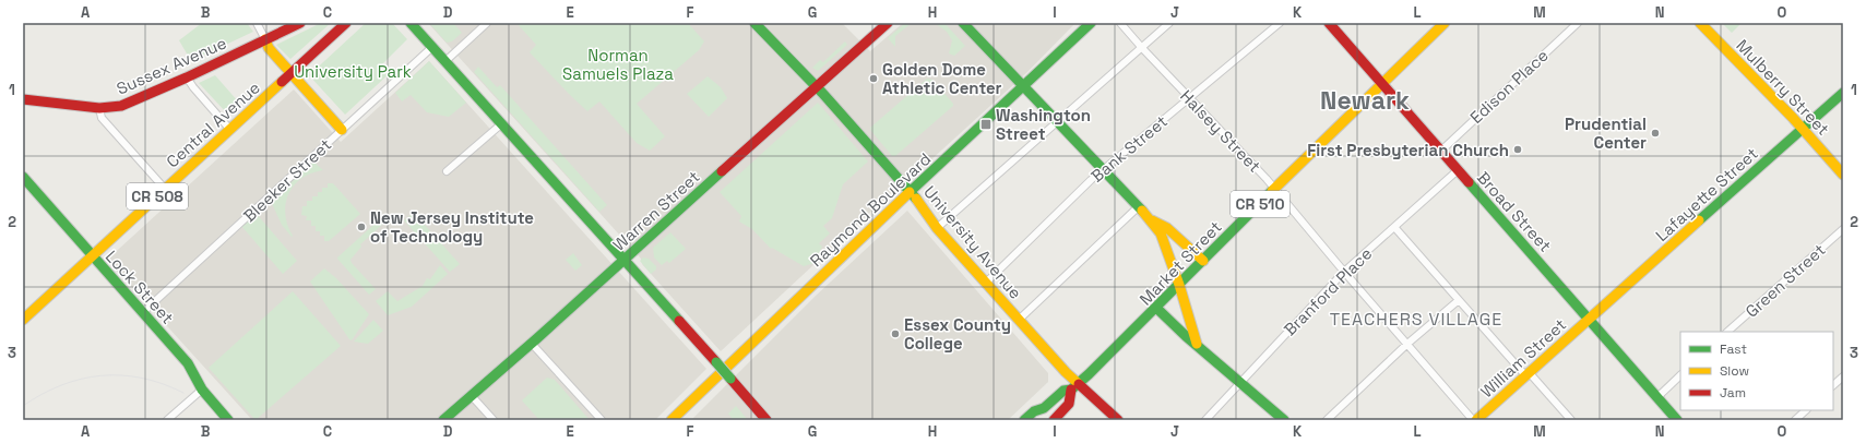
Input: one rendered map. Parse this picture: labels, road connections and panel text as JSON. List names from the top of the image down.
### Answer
{
  "streets": {
    "main road": [
      "Sussex Avenue",
      "Mulberry Street",
      "Central Avenue",
      "Lafayette Street",
      "CR 508",
      "CR 510",
      "Raymond Boulevard",
      "Warren Street",
      "Broad Street",
      "University Avenue",
      "Market Street",
      "Lock Street",
      "William Street"
    ],
    "street": [
      "Edison Place",
      "Halsey Street",
      "Bank Street",
      "Bleeker Street",
      "Green Street",
      "Branford Place"
    ]
  },
  "crossings": [
    ["Edison Place", "Broad Street"],
    ["Mulberry Street", "Lafayette Street"],
    ["Central Avenue", "Lock Street"],
    ["Halsey Street", "Bank Street"],
    ["Halsey Street", "Market Street"],
    ["Halsey Street", "Branford Place"],
    ["Halsey Street", "William Street"],
    ["Bank Street", "University Avenue"],
    ["Bleeker Street", "Lock Street"],
    ["Lafayette Street", "Broad Street"],
    ["Lafayette Street", "William Street"],
    ["CR 510", "University Avenue"],
    ["CR 510", "Market Street"],
    ["Raymond Boulevard", "University Avenue"],
    ["Warren Street", "University Avenue"],
    ["Broad Street", "Market Street"],
    ["Broad Street", "Branford Place"],
    ["Broad Street", "William Street"],
    ["University Avenue", "Market Street"]
  ],
  "districts": ["Newark", "TEACHERS VILLAGE"],
  "parks": ["Norman Samuels Plaza", "University Park"],
  "places": {
    "other": [
      "Golden Dome Athletic Center",
      "Prudential Center",
      "First Presbyterian Church",
      "New Jersey Institute of Technology",
      "Essex County College"
    ],
    "transit": ["Washington Street"]
  },
  "legend": ["Fast", "Slow", "Jam"],
  "grid": {
    "columns": [
      "A",
      "B",
      "C",
      "D",
      "E",
      "F",
      "G",
      "H",
      "I",
      "J",
      "K",
      "L",
      "M",
      "N",
      "O"
    ],
    "rows": ["1", "2", "3"]
  }
}
